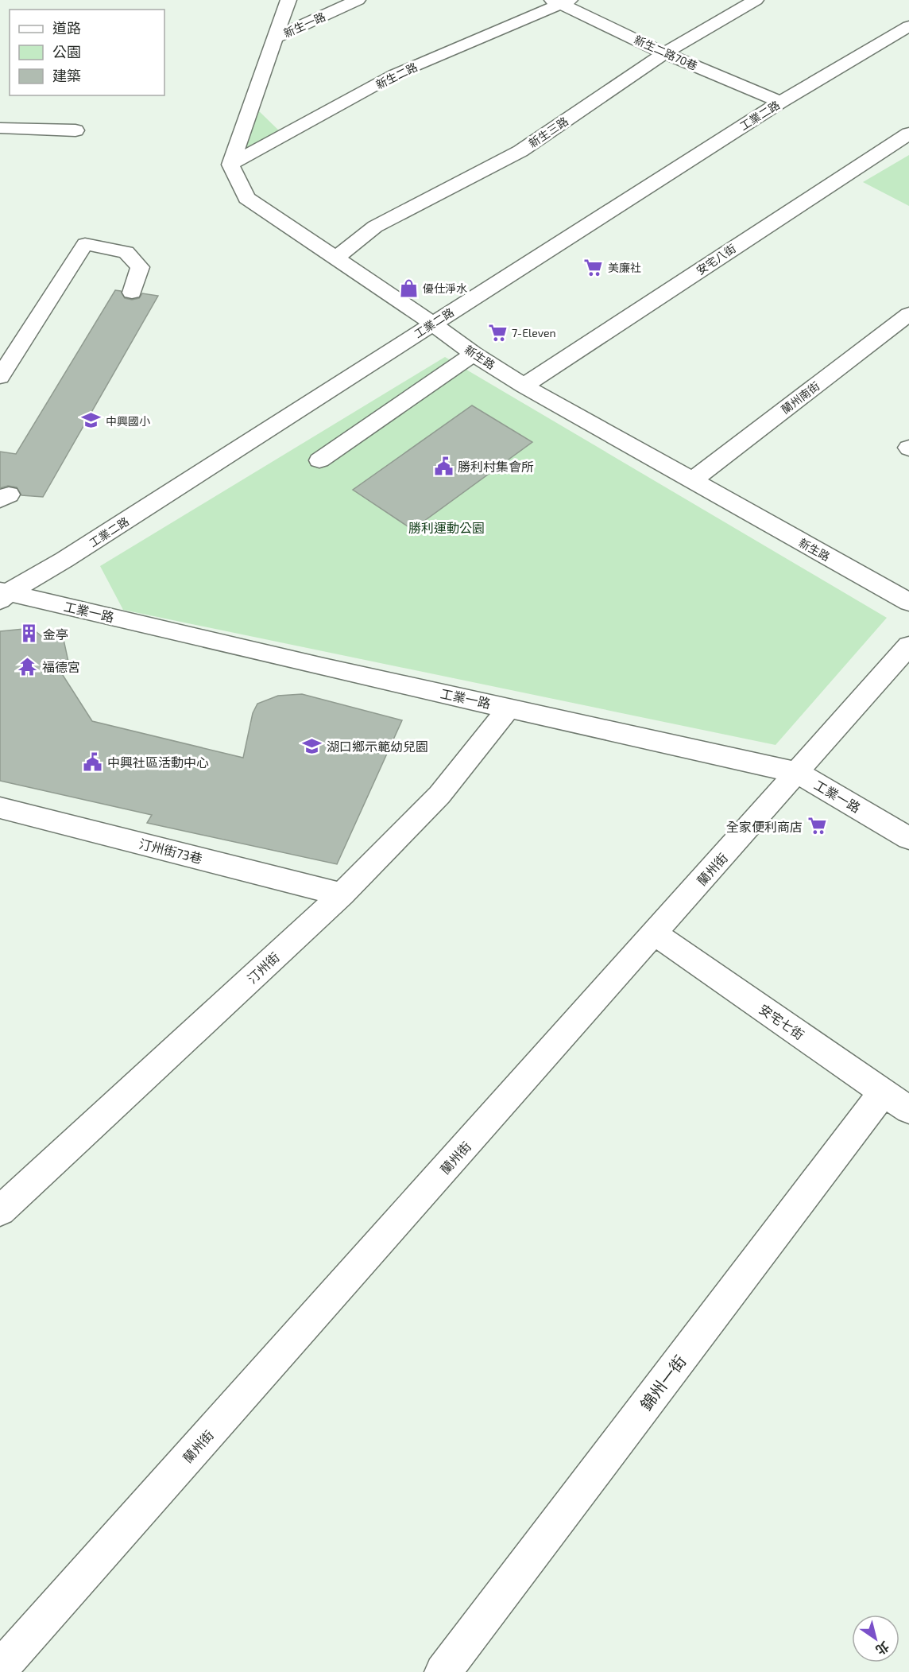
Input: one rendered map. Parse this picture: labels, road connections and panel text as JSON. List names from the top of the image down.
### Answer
{
  "streets": {
    "street": [
      "新生一路",
      "新生二路70巷",
      "新生二路",
      "工業二路",
      "新生三路",
      "安宅八街",
      "新生路",
      "蘭州南街",
      "工業一路",
      "汀州街73巷",
      "蘭州街",
      "汀州街",
      "安宅七街",
      "錦州一街"
    ]
  },
  "crossings": [
    ["新生二路70巷", "新生二路"],
    ["新生二路70巷", "工業二路"],
    ["新生二路70巷", "新生三路"],
    ["新生二路", "新生路"],
    ["工業二路", "新生路"],
    ["工業二路", "工業一路"],
    ["新生三路", "新生路"],
    ["安宅八街", "新生路"],
    ["新生路", "蘭州南街"],
    ["工業一路", "蘭州街"],
    ["工業一路", "汀州街"],
    ["汀州街73巷", "汀州街"],
    ["蘭州街", "安宅七街"],
    ["安宅七街", "錦州一街"]
  ],
  "parks": ["勝利運動公園"],
  "places": {
    "supermarket": ["美廉社", "7-Eleven", "全家便利商店"],
    "shop": ["優仕淨水"],
    "school or university": ["中興國小", "湖口鄉示範幼兒園"],
    "public building": ["勝利村集會所", "中興社區活動中心"],
    "building": ["金亭"],
    "temple": ["福德宮"]
  },
  "legend": ["道路", "公園", "建築"],
  "north": "bottom right"
}
